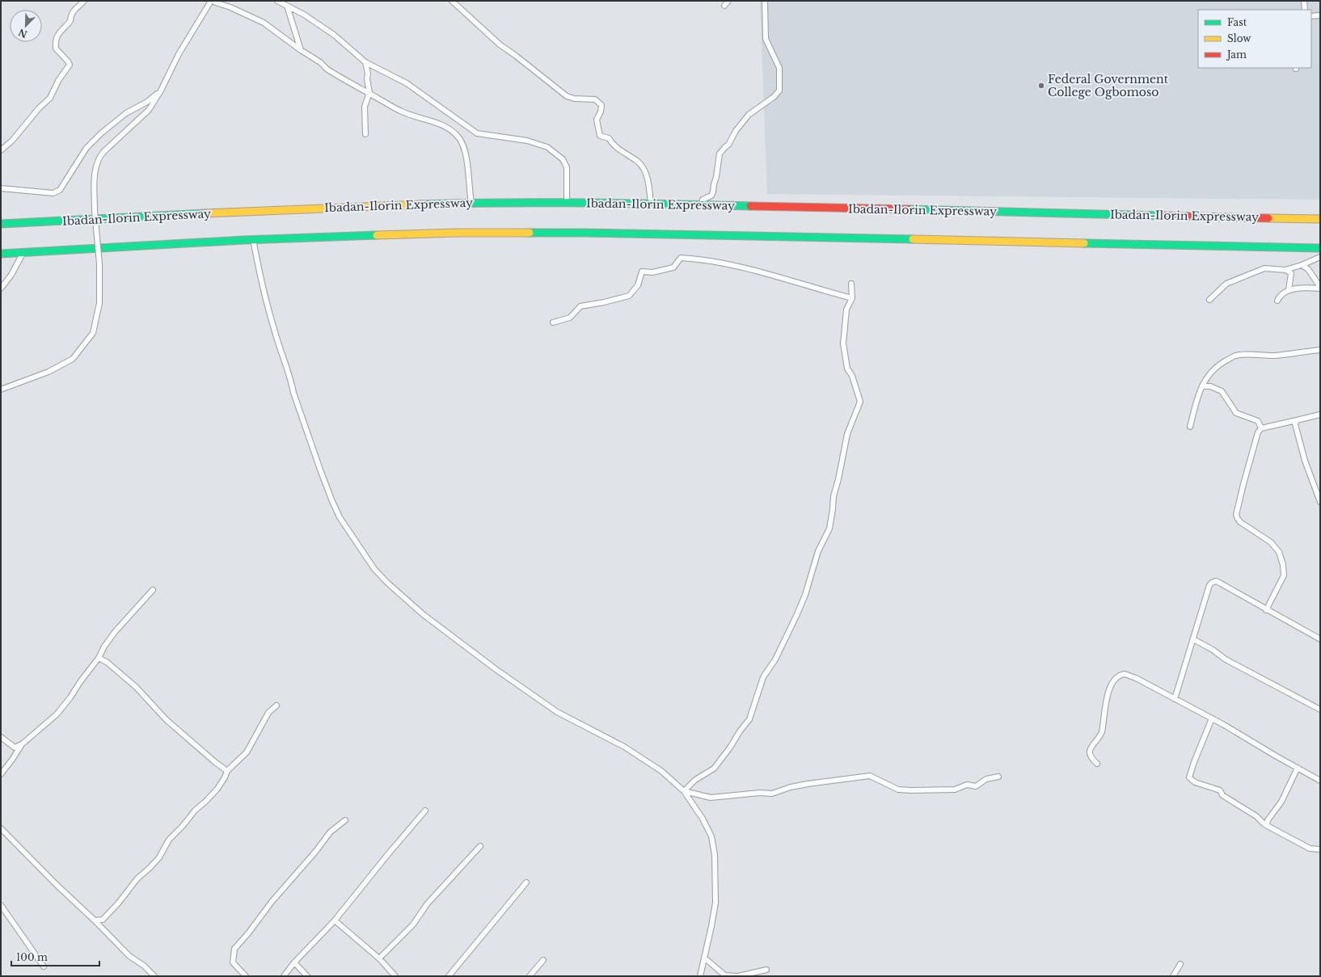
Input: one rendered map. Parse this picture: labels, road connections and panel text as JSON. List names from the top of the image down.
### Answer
{
  "streets": {
    "highway": ["Ibadan-Ilorin Expressway"]
  },
  "places": ["Federal Government College Ogbomoso"],
  "legend": ["Fast", "Slow", "Jam"],
  "scale_bar": "100 m",
  "north": "bottom left"
}
